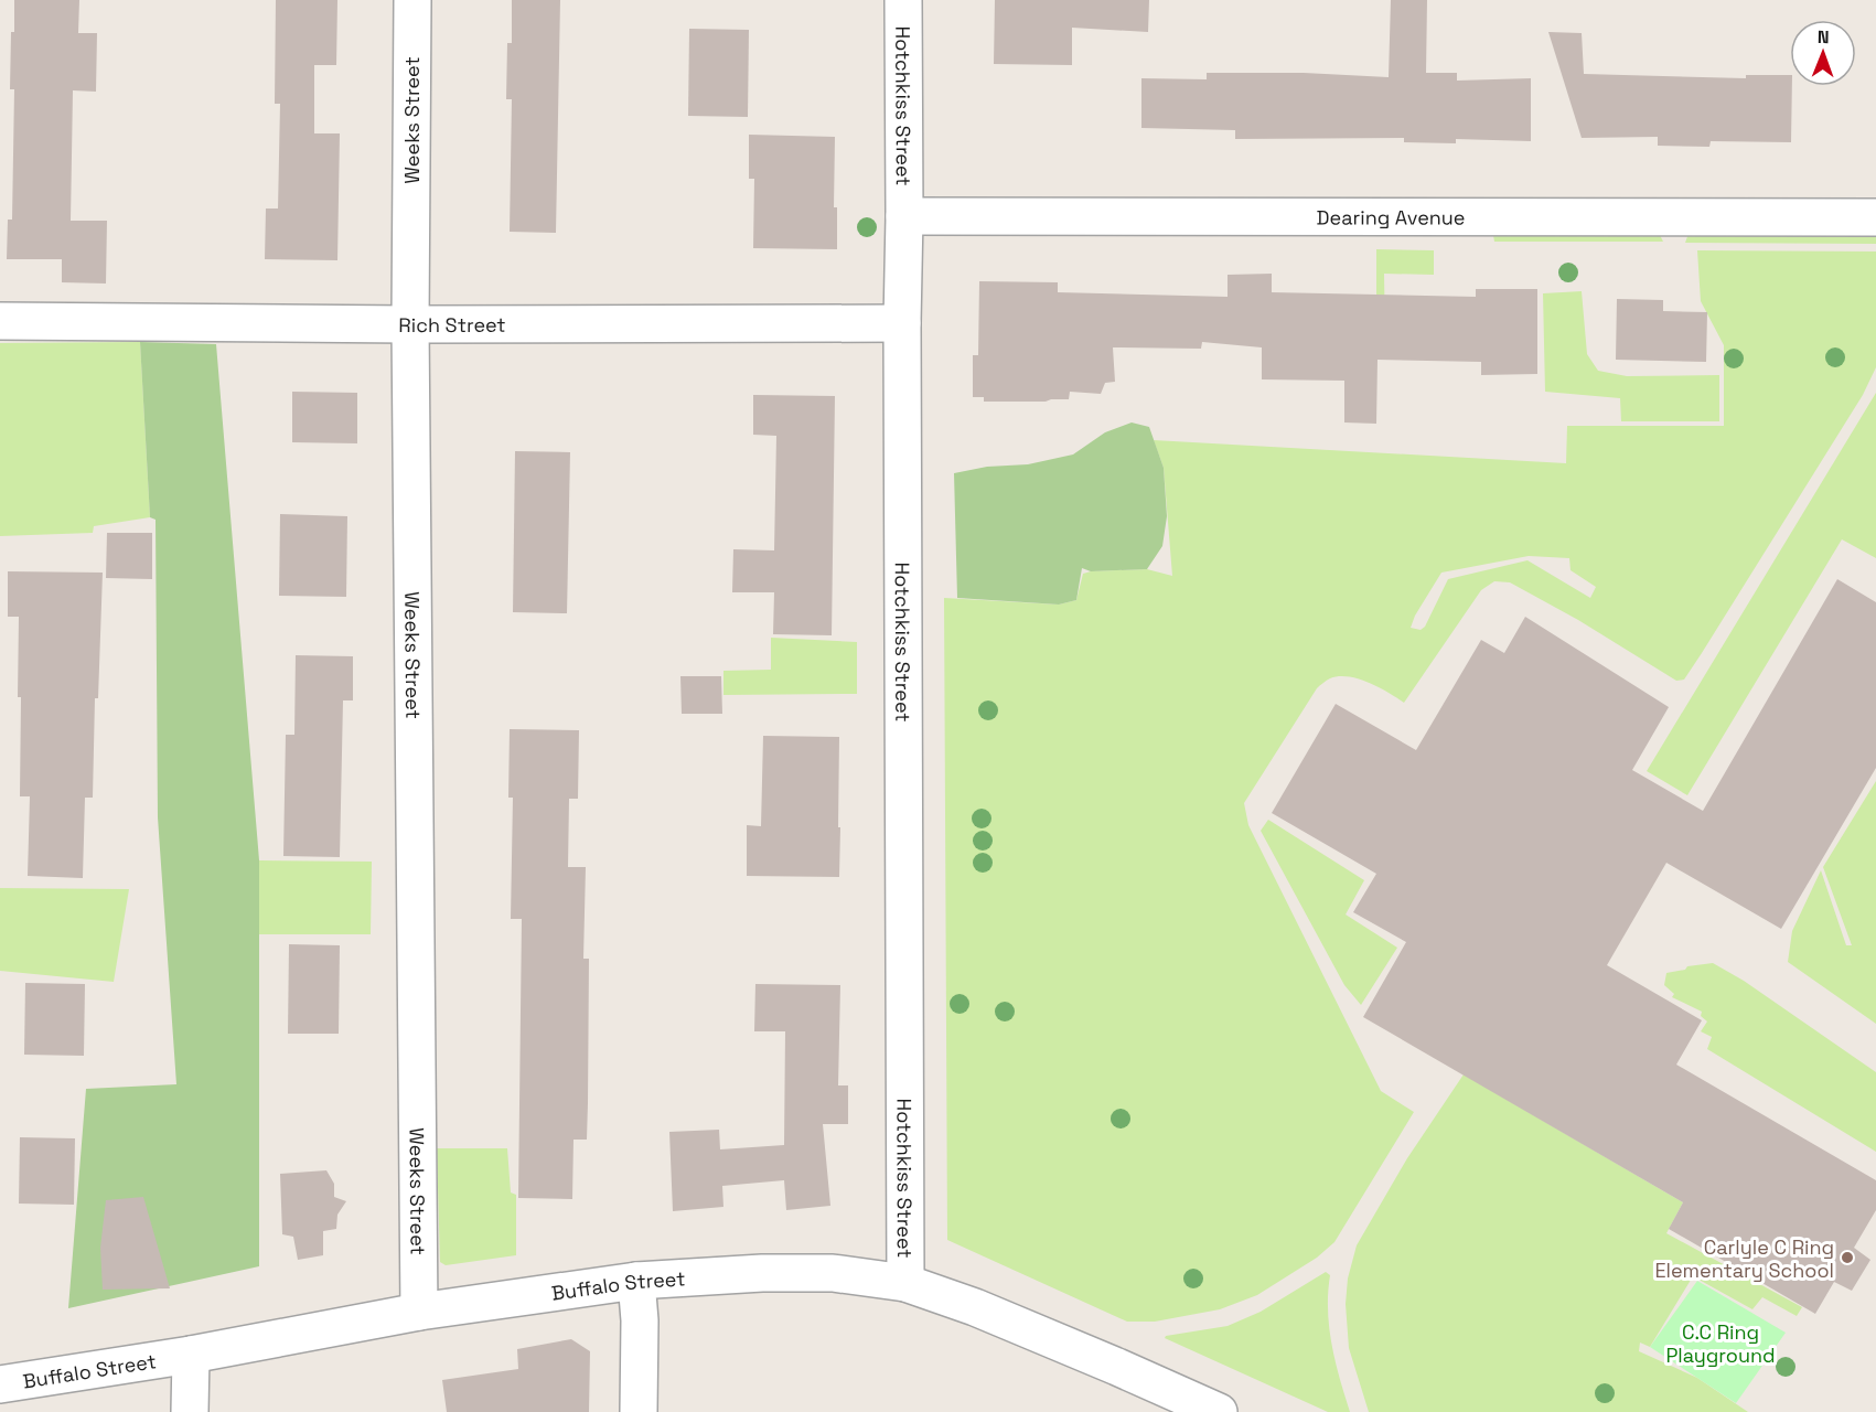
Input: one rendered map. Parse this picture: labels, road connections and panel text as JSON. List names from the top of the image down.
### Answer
{
  "streets": {
    "street": [
      "Hotchkiss Street",
      "Weeks Street",
      "Dearing Avenue",
      "Rich Street",
      "Buffalo Street"
    ]
  },
  "crossings": [
    ["Hotchkiss Street", "Dearing Avenue"],
    ["Hotchkiss Street", "Rich Street"],
    ["Hotchkiss Street", "Buffalo Street"],
    ["Weeks Street", "Rich Street"],
    ["Weeks Street", "Buffalo Street"]
  ],
  "parks": ["C.C Ring Playground"],
  "places": ["Carlyle C Ring Elementary School"],
  "north": "top"
}
